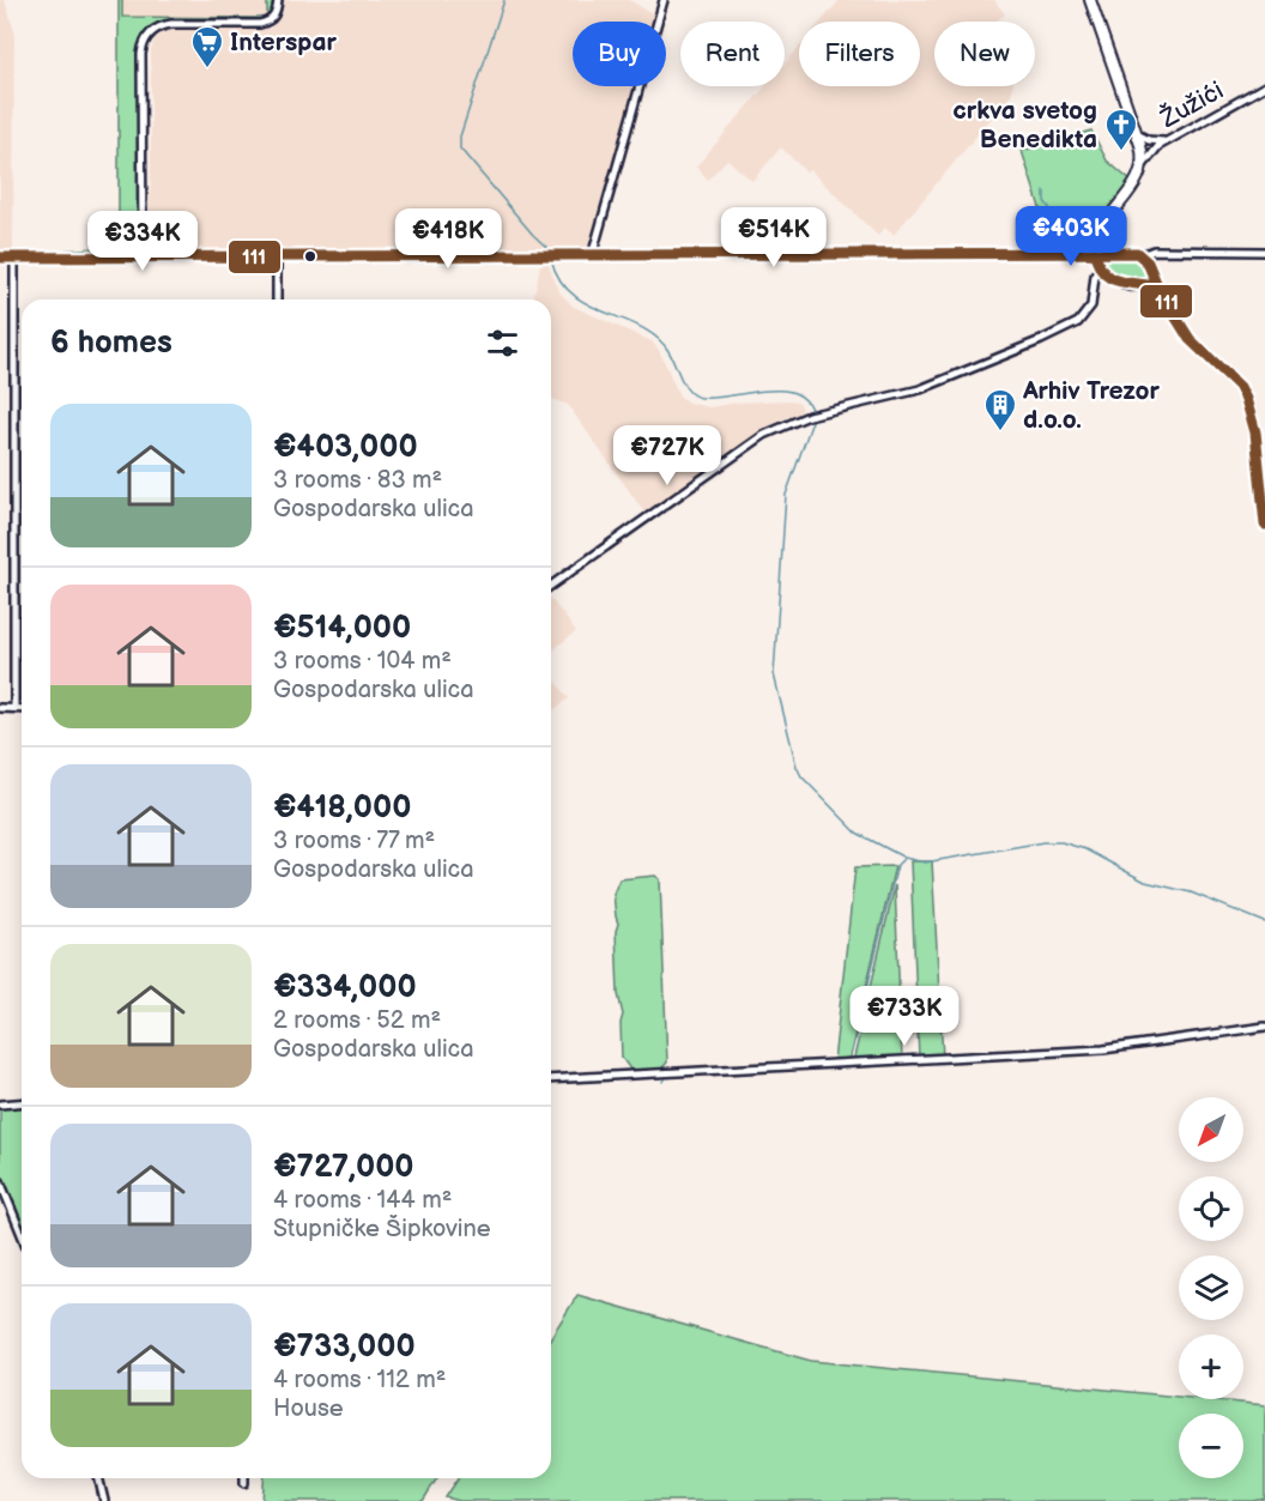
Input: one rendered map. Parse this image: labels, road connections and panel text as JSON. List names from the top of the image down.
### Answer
{
  "streets": {
    "street": ["Žužići"]
  },
  "places": {
    "supermarket": ["Interspar"],
    "church": ["crkva svetog Benedikta"],
    "building": ["Arhiv Trezor d.o.o."]
  },
  "lines": ["transit line 111"],
  "north": "bottom left",
  "page": {
    "chip": [
      "Buy",
      "Rent",
      "Filters",
      "New"
    ],
    "price": [
      "€403K",
      "€514K",
      "€418K",
      "€334K",
      "€727K",
      "€733K"
    ],
    "heading": "6 homes",
    "list": [
      {
        "name": "€403,000",
        "note": "3 rooms · 83 m² · Gospodarska ulica"
      },
      {
        "name": "€514,000",
        "note": "3 rooms · 104 m² · Gospodarska ulica"
      },
      {
        "name": "€418,000",
        "note": "3 rooms · 77 m² · Gospodarska ulica"
      },
      {
        "name": "€334,000",
        "note": "2 rooms · 52 m² · Gospodarska ulica"
      },
      {
        "name": "€727,000",
        "note": "4 rooms · 144 m² · Stupničke Šipkovine"
      },
      {
        "name": "€733,000",
        "note": "4 rooms · 112 m² · House"
      }
    ],
    "map_buttons": ["+", "−"]
  }
}
